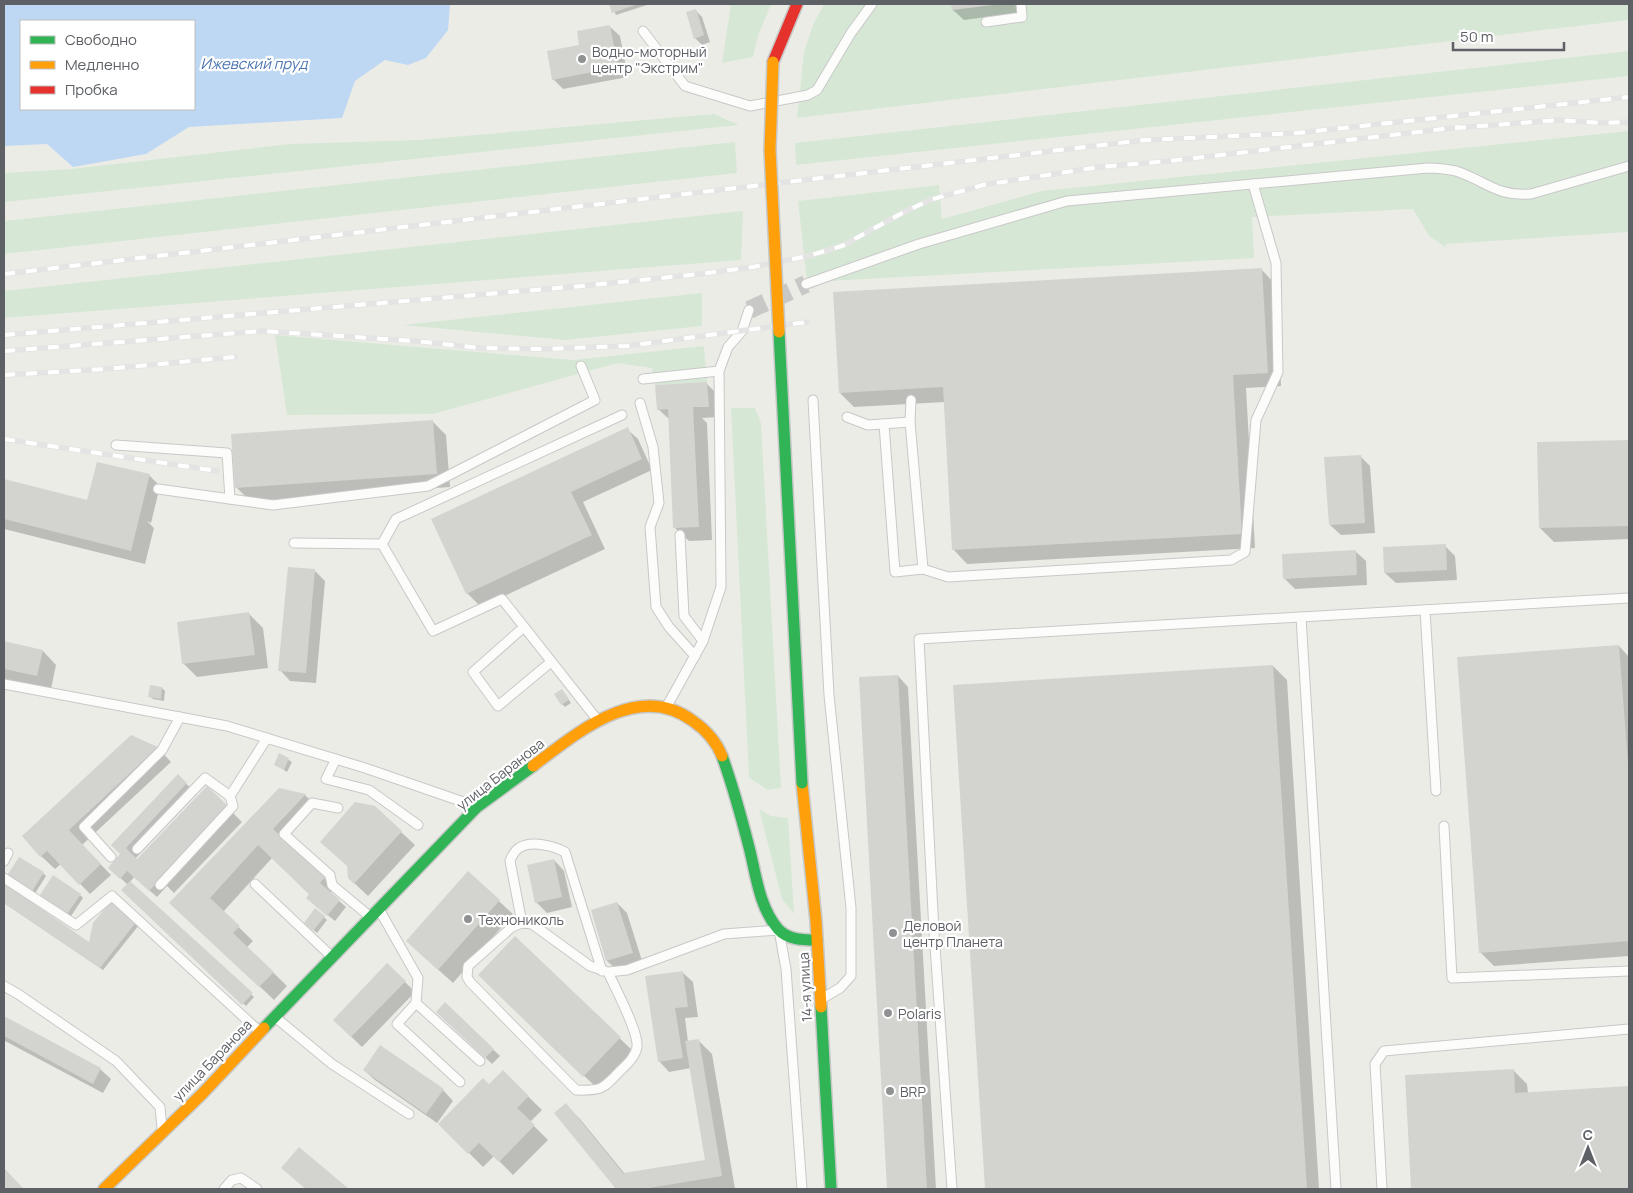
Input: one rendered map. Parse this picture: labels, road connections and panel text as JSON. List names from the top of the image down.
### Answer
{
  "streets": {
    "main road": ["улица Баранова", "14-я улица"]
  },
  "water": ["Ижевский пруд"],
  "places": [
    "Водно-моторный центр \"Экстрим\"",
    "Технониколь",
    "Деловой центр Планета",
    "Polaris",
    "BRP"
  ],
  "legend": ["Свободно", "Медленно", "Пробка"],
  "scale_bar": "50 m",
  "north": "top"
}
